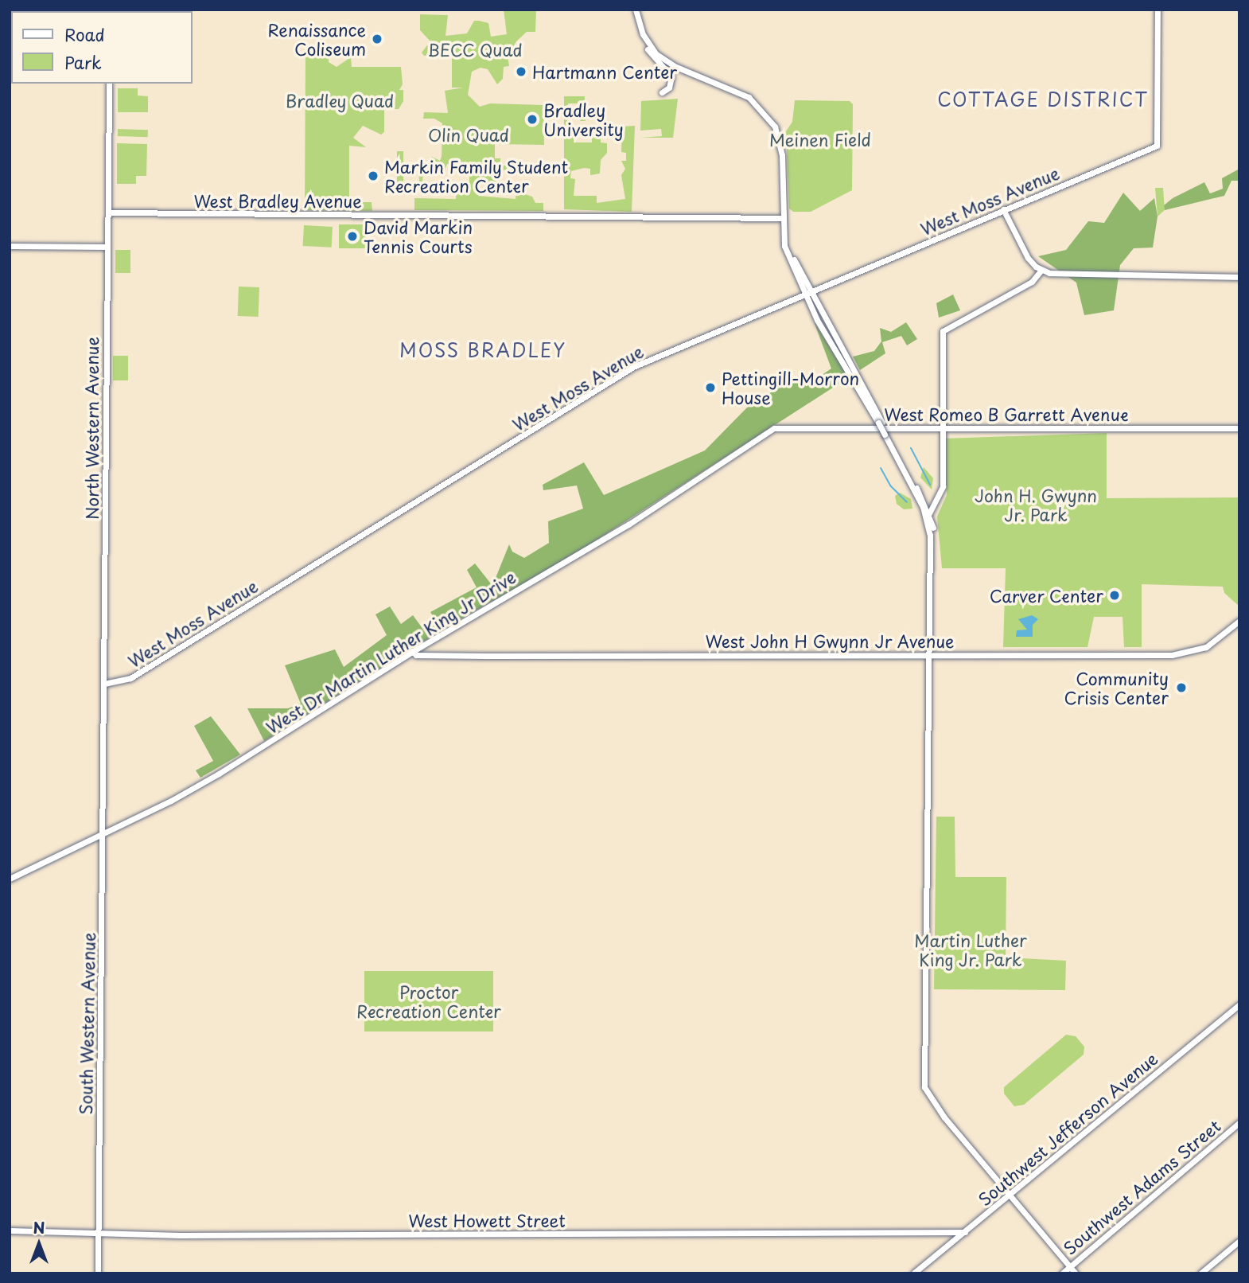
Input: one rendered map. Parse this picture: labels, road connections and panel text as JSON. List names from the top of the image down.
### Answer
{
  "streets": {
    "main road": [
      "West Bradley Avenue",
      "West Moss Avenue",
      "West Romeo B Garrett Avenue",
      "North Western Avenue",
      "West John H Gwynn Jr Avenue",
      "West Dr Martin Luther King Jr Drive",
      "South Western Avenue",
      "Southwest Jefferson Avenue",
      "Southwest Adams Street",
      "West Howett Street"
    ]
  },
  "crossings": [
    ["West Bradley Avenue", "North Western Avenue"],
    ["West Moss Avenue", "North Western Avenue"],
    ["West Romeo B Garrett Avenue", "West Dr Martin Luther King Jr Drive"],
    ["North Western Avenue", "South Western Avenue"],
    ["West John H Gwynn Jr Avenue", "West Dr Martin Luther King Jr Drive"],
    ["West Dr Martin Luther King Jr Drive", "South Western Avenue"],
    ["South Western Avenue", "West Howett Street"],
    ["Southwest Jefferson Avenue", "West Howett Street"]
  ],
  "districts": ["COTTAGE DISTRICT", "MOSS BRADLEY"],
  "parks": [
    "BECC Quad",
    "Bradley Quad",
    "Olin Quad",
    "Meinen Field",
    "John H. Gwynn Jr. Park",
    "Martin Luther King Jr. Park",
    "Proctor Recreation Center"
  ],
  "places": [
    "Renaissance Coliseum",
    "Hartmann Center",
    "Bradley University",
    "Markin Family Student Recreation Center",
    "David Markin Tennis Courts",
    "Pettingill-Morron House",
    "Carver Center",
    "Community Crisis Center"
  ],
  "legend": ["Road", "Park"],
  "north": "top"
}
